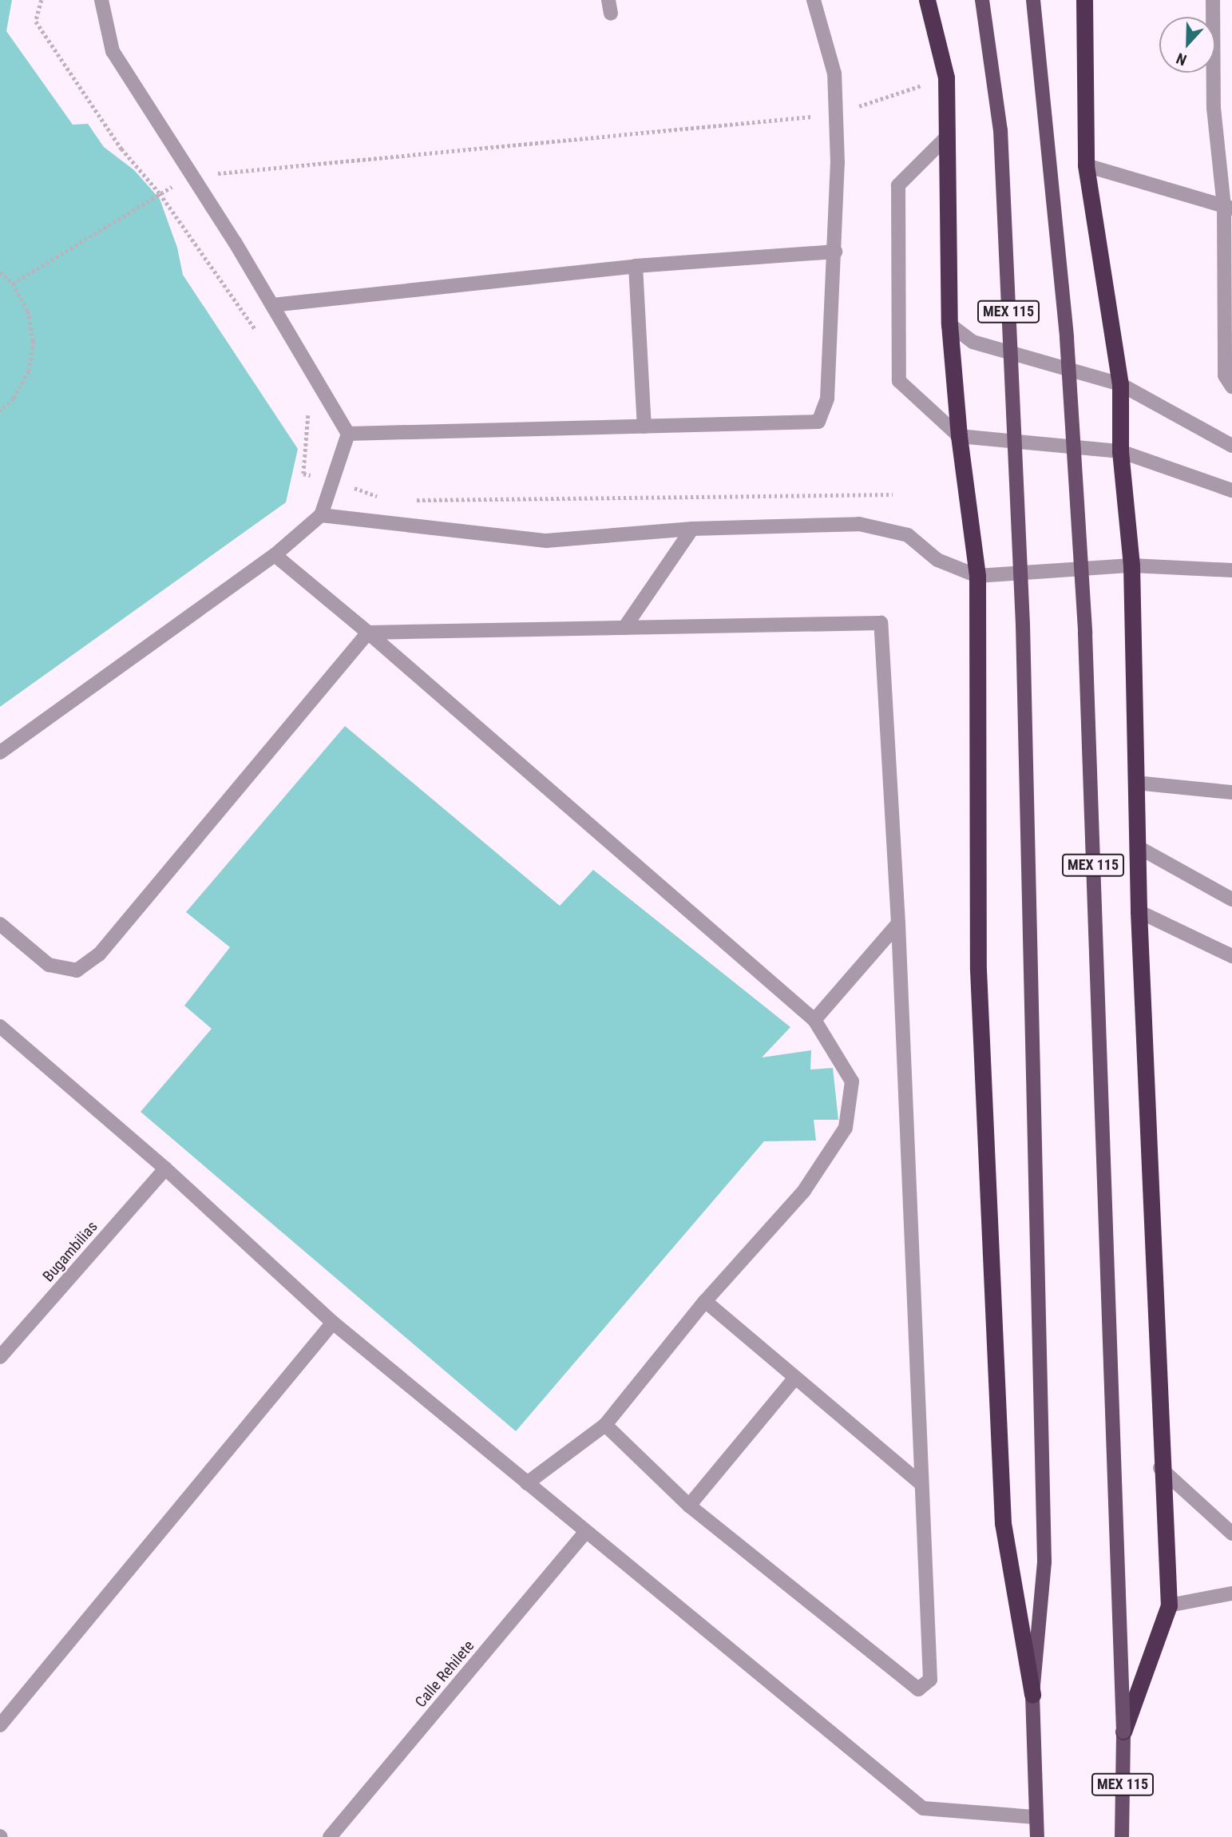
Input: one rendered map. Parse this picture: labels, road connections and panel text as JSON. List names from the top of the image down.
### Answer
{
  "streets": {
    "main road": ["MEX 115"],
    "street": ["Bugambilias", "Calle Rehilete"]
  },
  "north": "bottom"
}
